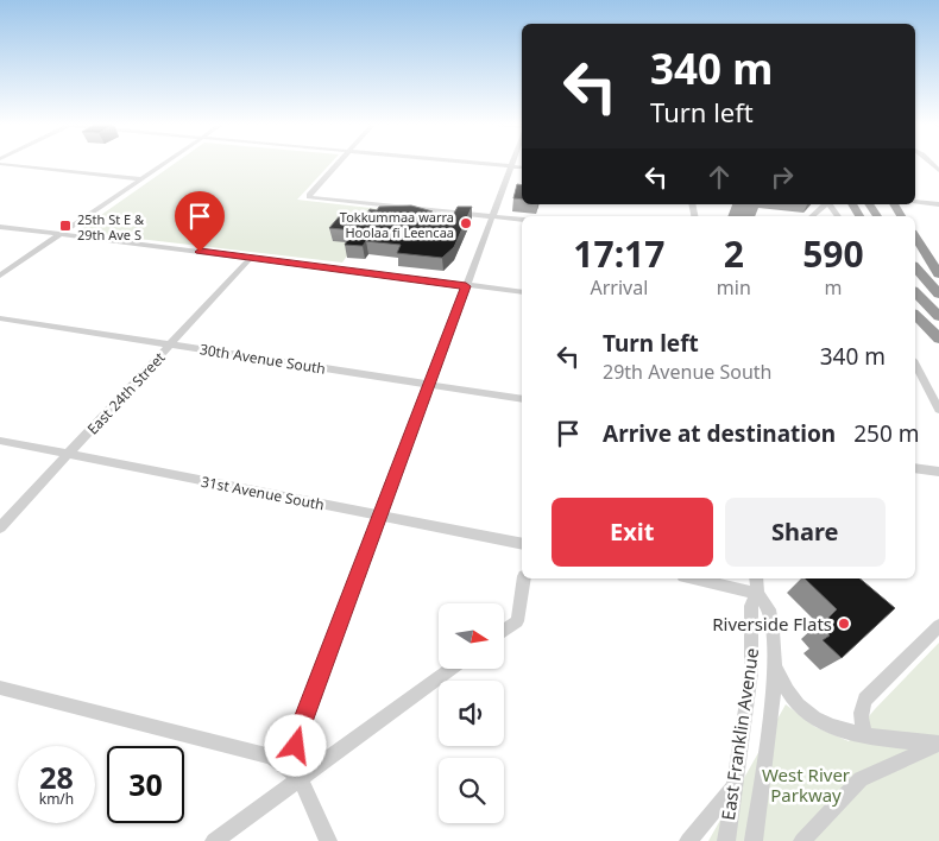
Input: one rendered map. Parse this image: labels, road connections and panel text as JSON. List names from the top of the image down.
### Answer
{
  "streets": {
    "street": [
      "30th Avenue South",
      "East 24th Street",
      "31st Avenue South",
      "East Franklin Avenue"
    ]
  },
  "crossings": [
    ["30th Avenue South", "East 24th Street"],
    ["East 24th Street", "31st Avenue South"]
  ],
  "parks": ["West River Parkway"],
  "places": {
    "other": ["Tokkummaa warra Hoolaa fi Leencaa", "Riverside Flats"],
    "transit": ["25th St E & 29th Ave S"]
  },
  "north": "right",
  "page": {
    "turn": ["340 m", "Turn left"],
    "eta": [
      "17:17",
      "Arrival",
      "2",
      "min",
      "590",
      "m"
    ],
    "list": [
      {
        "name": "Turn left",
        "note": "29th Avenue South",
        "value": "340 m"
      },
      {
        "name": "Arrive at destination",
        "value": "250 m"
      }
    ],
    "buttons": ["Exit", "Share"],
    "speed": "28 km/h",
    "limit": "30"
  }
}
